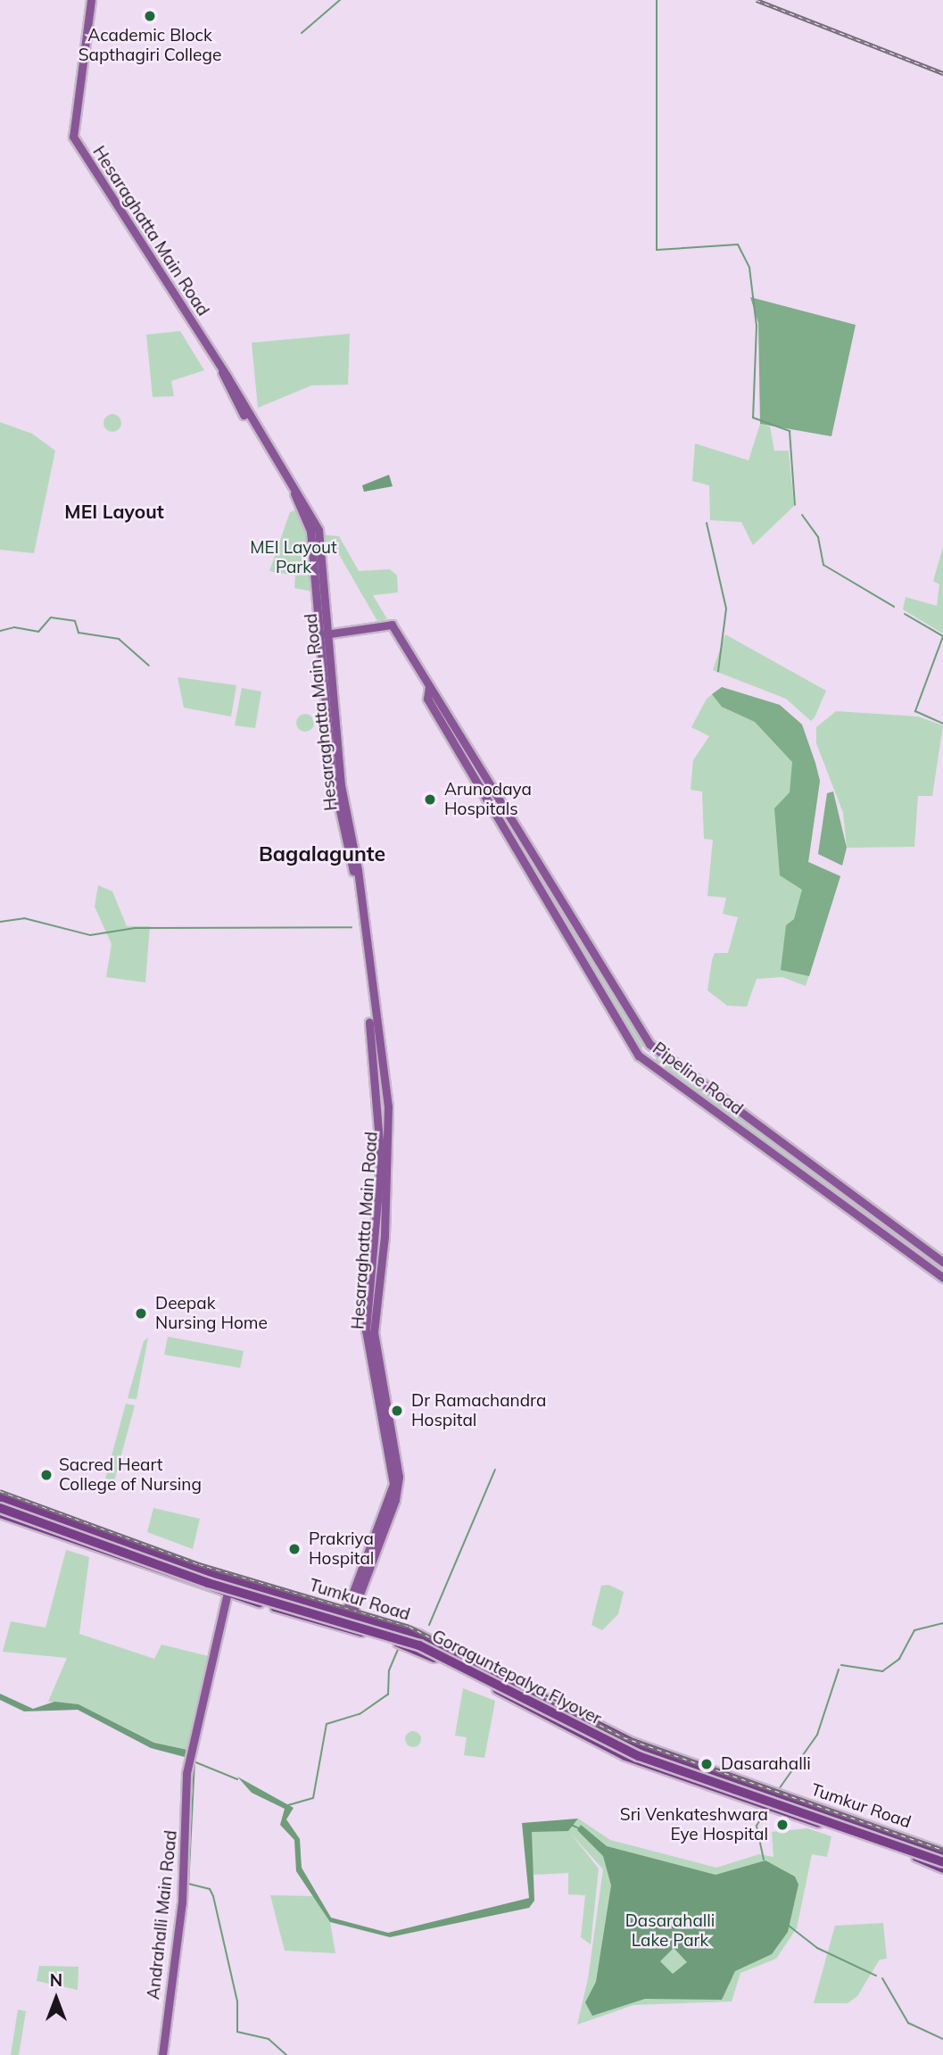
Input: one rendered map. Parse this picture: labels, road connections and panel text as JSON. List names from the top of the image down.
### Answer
{
  "streets": {
    "highway": ["Tumkur Road", "Goraguntepalya Flyover"],
    "main road": ["Hesaraghatta Main Road", "Pipeline Road", "Andrahalli Main Road"]
  },
  "crossings": [
    ["Hesaraghatta Main Road", "Pipeline Road"],
    ["Hesaraghatta Main Road", "Tumkur Road"],
    ["Tumkur Road", "Goraguntepalya Flyover"]
  ],
  "districts": ["MEI Layout", "Bagalagunte"],
  "parks": ["MEI Layout Park", "Dasarahalli Lake Park"],
  "places": [
    "Academic Block Sapthagiri College",
    "Arunodaya Hospitals",
    "Deepak Nursing Home",
    "Dr Ramachandra Hospital",
    "Sacred Heart College of Nursing",
    "Prakriya Hospital",
    "Dasarahalli",
    "Sri Venkateshwara Eye Hospital"
  ],
  "north": "top"
}
